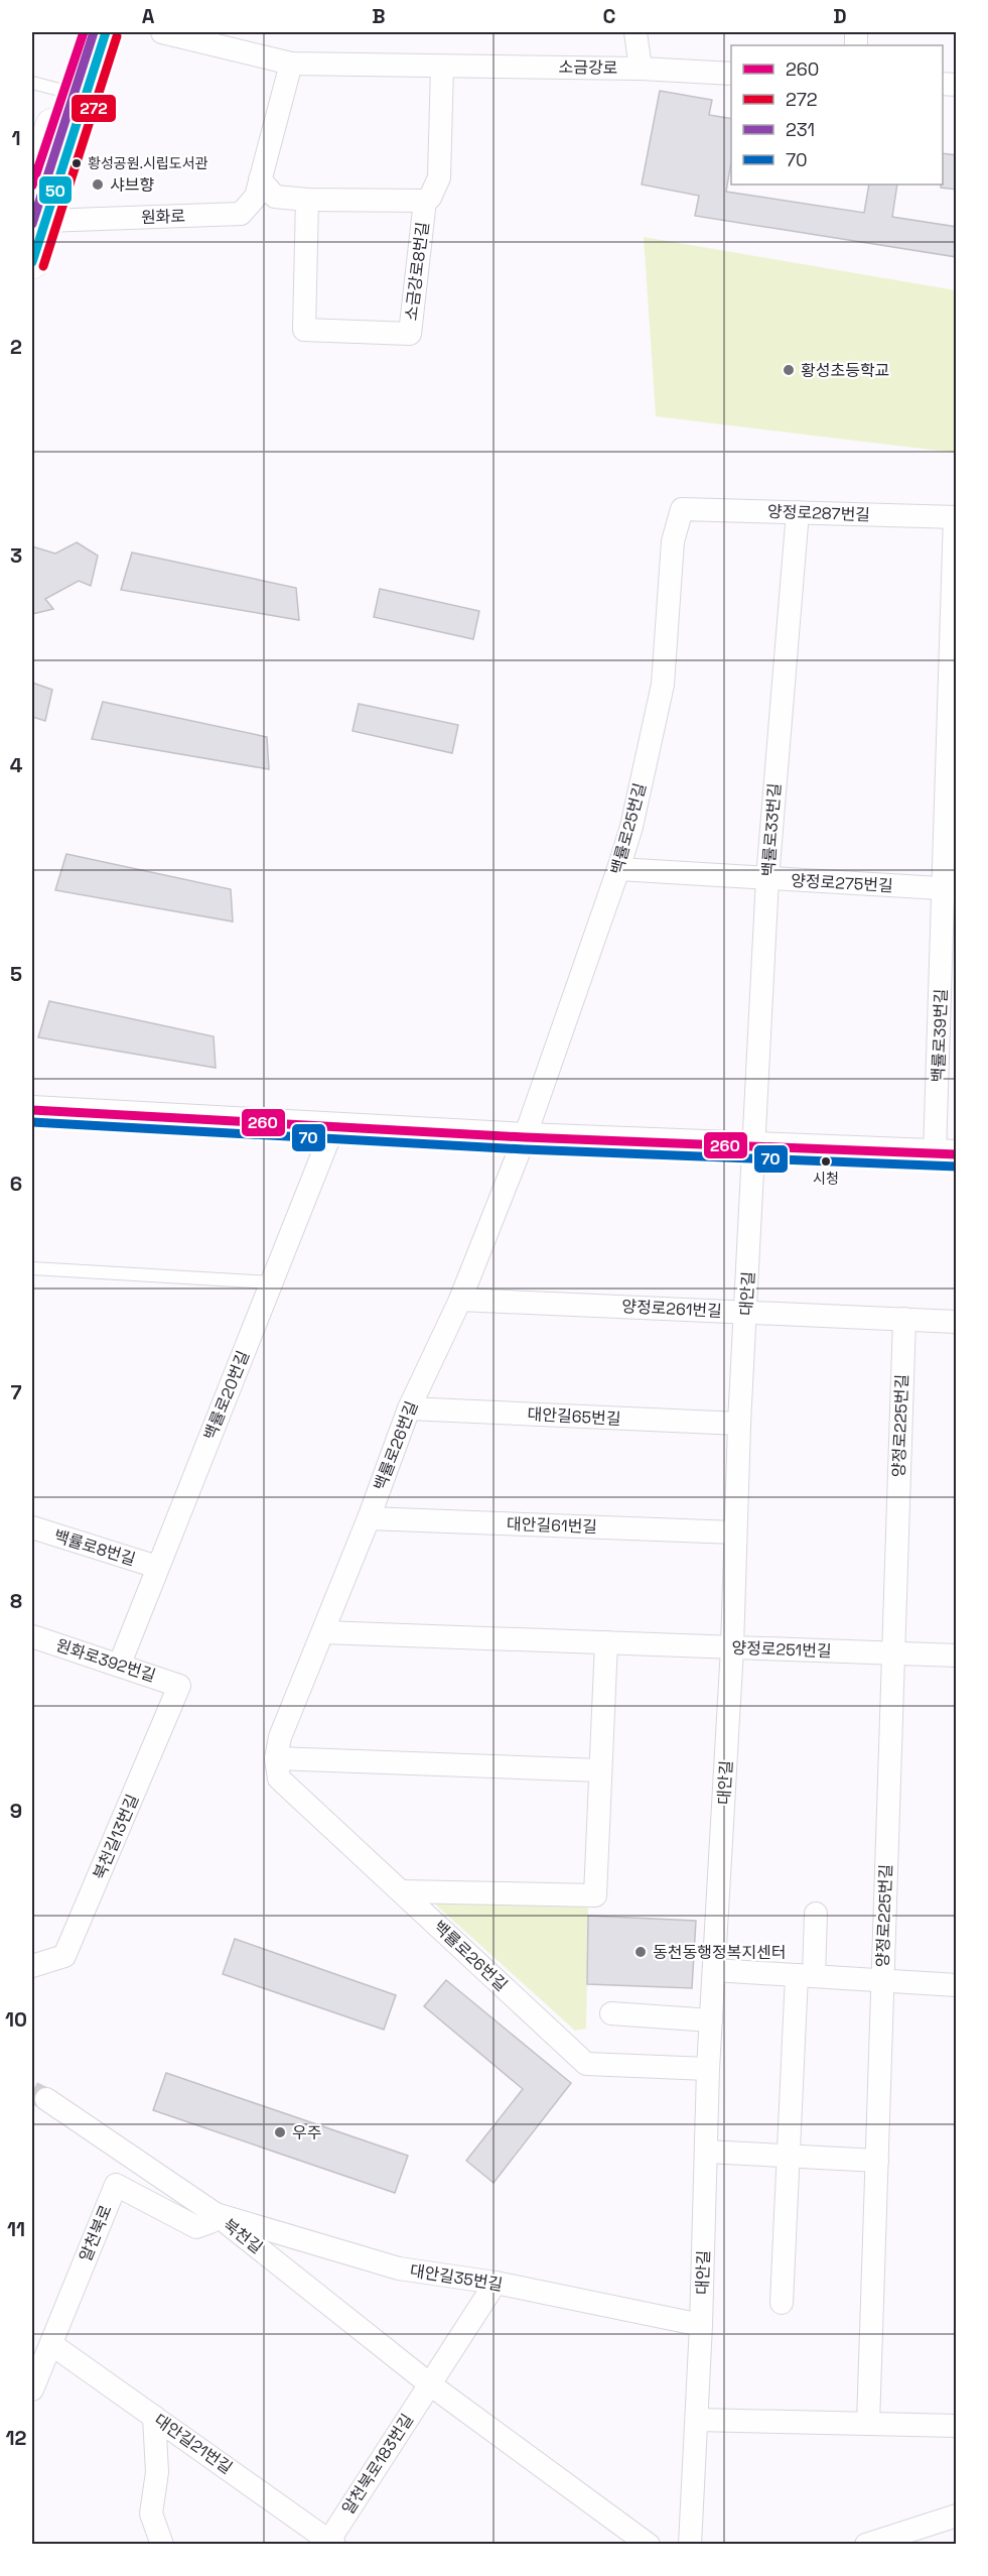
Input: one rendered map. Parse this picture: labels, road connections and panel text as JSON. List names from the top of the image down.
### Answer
{
  "streets": {
    "street": [
      "소금강로",
      "원화로",
      "소금강로8번길",
      "양정로287번길",
      "백률로25번길",
      "백률로33번길",
      "양정로275번길",
      "백률로39번길",
      "대안길",
      "양정로261번길",
      "백률로20번길",
      "대안길65번길",
      "양정로225번길",
      "백률로26번길",
      "대안길61번길",
      "백률로8번길",
      "양정로251번길",
      "원화로392번길",
      "북천길13번길",
      "알천북로",
      "북천길",
      "대안길35번길",
      "대안길21번길",
      "알천북로183번길"
    ]
  },
  "crossings": [
    ["원화로", "소금강로8번길"],
    ["양정로287번길", "백률로25번길"],
    ["양정로287번길", "백률로33번길"],
    ["양정로287번길", "백률로39번길"],
    ["백률로25번길", "양정로275번길"],
    ["백률로25번길", "백률로26번길"],
    ["백률로33번길", "양정로275번길"],
    ["백률로33번길", "대안길"],
    ["양정로275번길", "백률로39번길"],
    ["대안길", "양정로261번길"],
    ["대안길", "대안길65번길"],
    ["대안길", "백률로26번길"],
    ["대안길", "대안길61번길"],
    ["대안길", "양정로251번길"],
    ["대안길", "대안길35번길"],
    ["양정로261번길", "양정로225번길"],
    ["양정로261번길", "백률로26번길"],
    ["백률로20번길", "백률로8번길"],
    ["백률로20번길", "원화로392번길"],
    ["대안길65번길", "백률로26번길"],
    ["양정로225번길", "양정로251번길"],
    ["백률로26번길", "대안길61번길"],
    ["백률로26번길", "양정로251번길"],
    ["원화로392번길", "북천길13번길"],
    ["알천북로", "북천길"],
    ["알천북로", "대안길35번길"],
    ["알천북로", "대안길21번길"],
    ["북천길", "대안길35번길"],
    ["북천길", "알천북로183번길"],
    ["대안길21번길", "알천북로183번길"]
  ],
  "places": [
    "황성공원.시립도서관",
    "샤브향",
    "황성초등학교",
    "시청",
    "동천동행정복지센터",
    "우주"
  ],
  "lines": [
    "transit line 260",
    "transit line 231",
    "transit line 50",
    "transit line 272",
    "transit line 70"
  ],
  "legend": [
    "260",
    "272",
    "231",
    "70"
  ],
  "grid": {
    "columns": [
      "A",
      "B",
      "C",
      "D"
    ],
    "rows": [
      "1",
      "2",
      "3",
      "4",
      "5",
      "6",
      "7",
      "8",
      "9",
      "10",
      "11",
      "12"
    ]
  }
}
